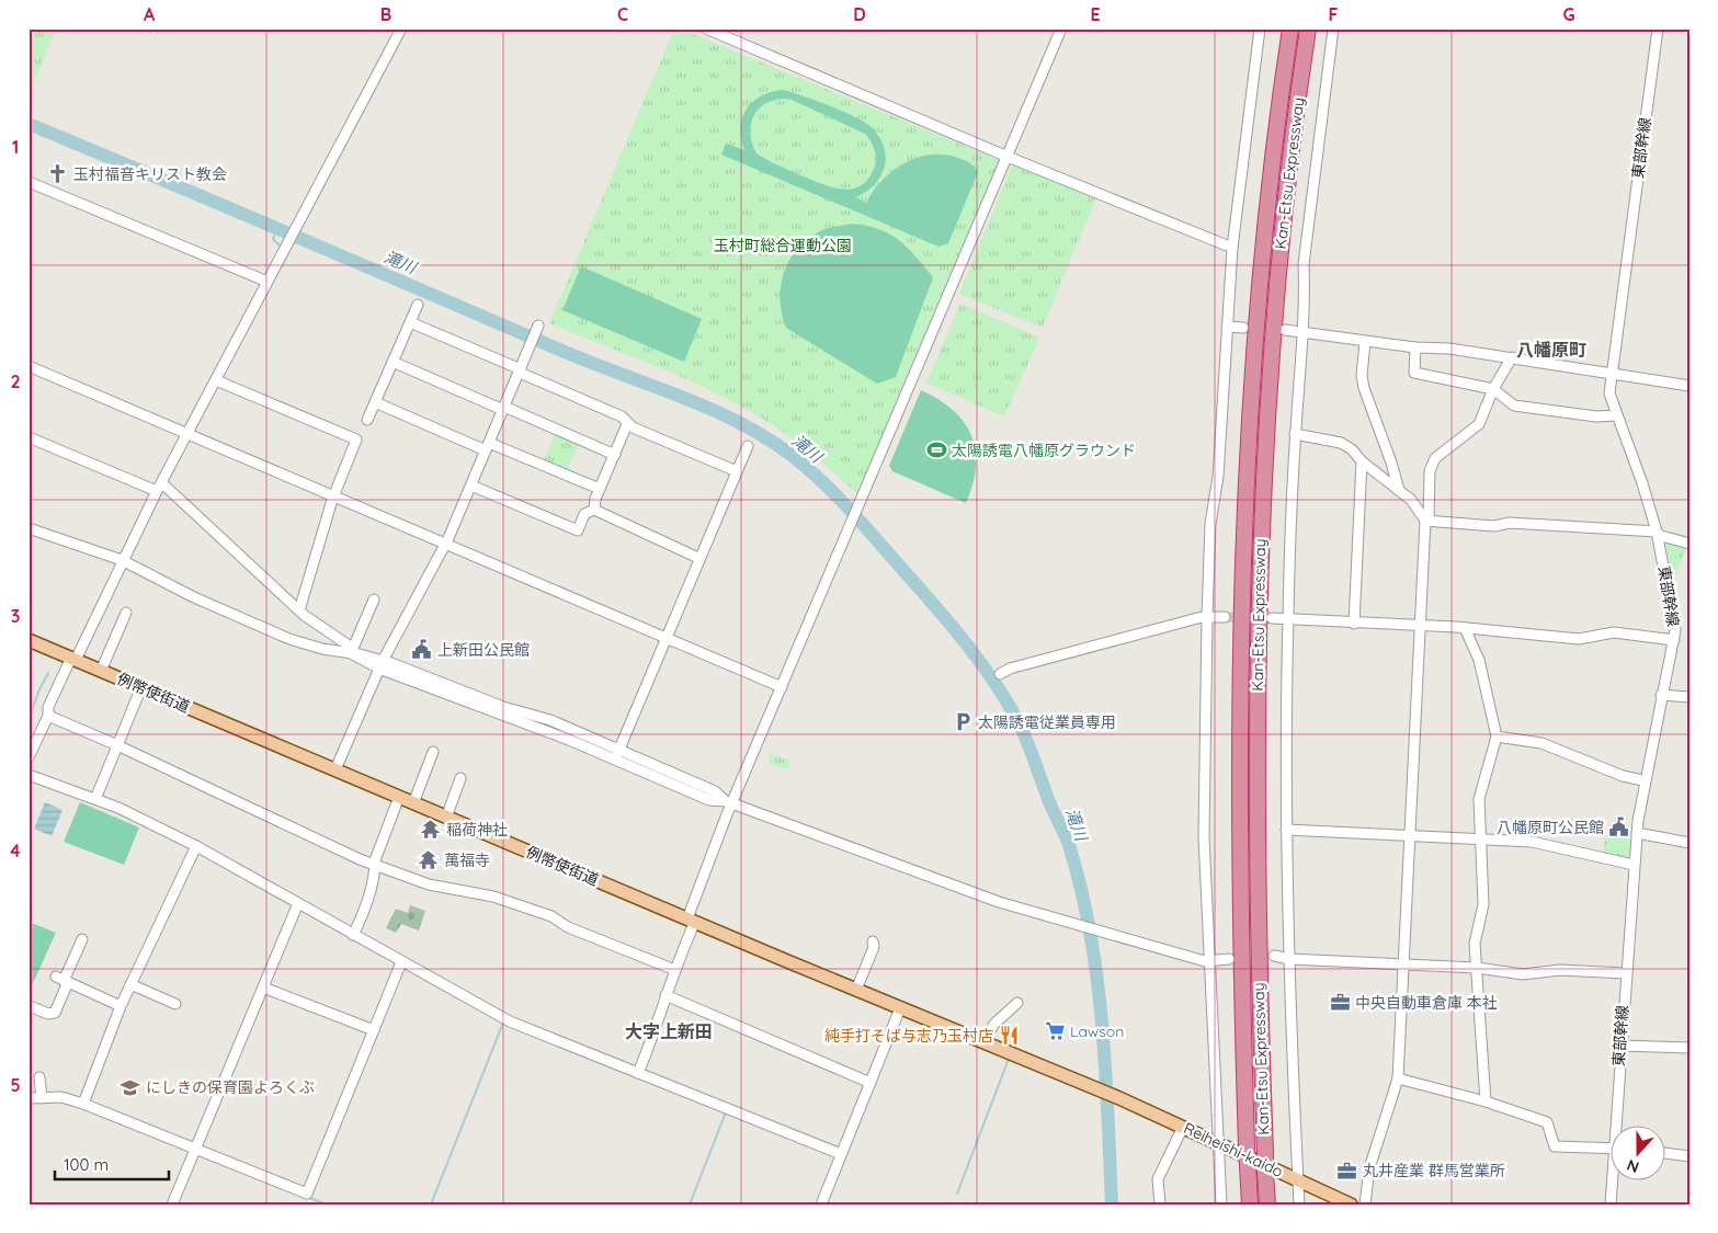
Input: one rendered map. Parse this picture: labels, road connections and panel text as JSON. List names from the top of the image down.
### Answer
{
  "streets": {
    "highway": ["Kan-Etsu Expressway"],
    "main road": ["例幣使街道", "Reiheishi-kaido"],
    "street": ["東部幹線"]
  },
  "crossings": [
    ["例幣使街道", "Reiheishi-kaido"]
  ],
  "districts": ["八幡原町", "大字上新田"],
  "water": ["滝川"],
  "parks": ["玉村町総合運動公園"],
  "places": {
    "church": ["玉村福音キリスト教会"],
    "sports": ["太陽誘電八幡原グラウンド"],
    "public building": ["上新田公民館", "八幡原町公民館"],
    "parking": ["太陽誘電従業員専用"],
    "temple": ["稲荷神社", "萬福寺"],
    "office": ["中央自動車倉庫 本社", "丸井産業 群馬営業所"],
    "supermarket": ["Lawson"],
    "restaurant": ["純手打そば与志乃玉村店"],
    "school or university": ["にしきの保育園よろくぶ"]
  },
  "scale_bar": "100 m",
  "north": "bottom",
  "grid": {
    "columns": [
      "A",
      "B",
      "C",
      "D",
      "E",
      "F",
      "G"
    ],
    "rows": [
      "1",
      "2",
      "3",
      "4",
      "5"
    ]
  }
}
